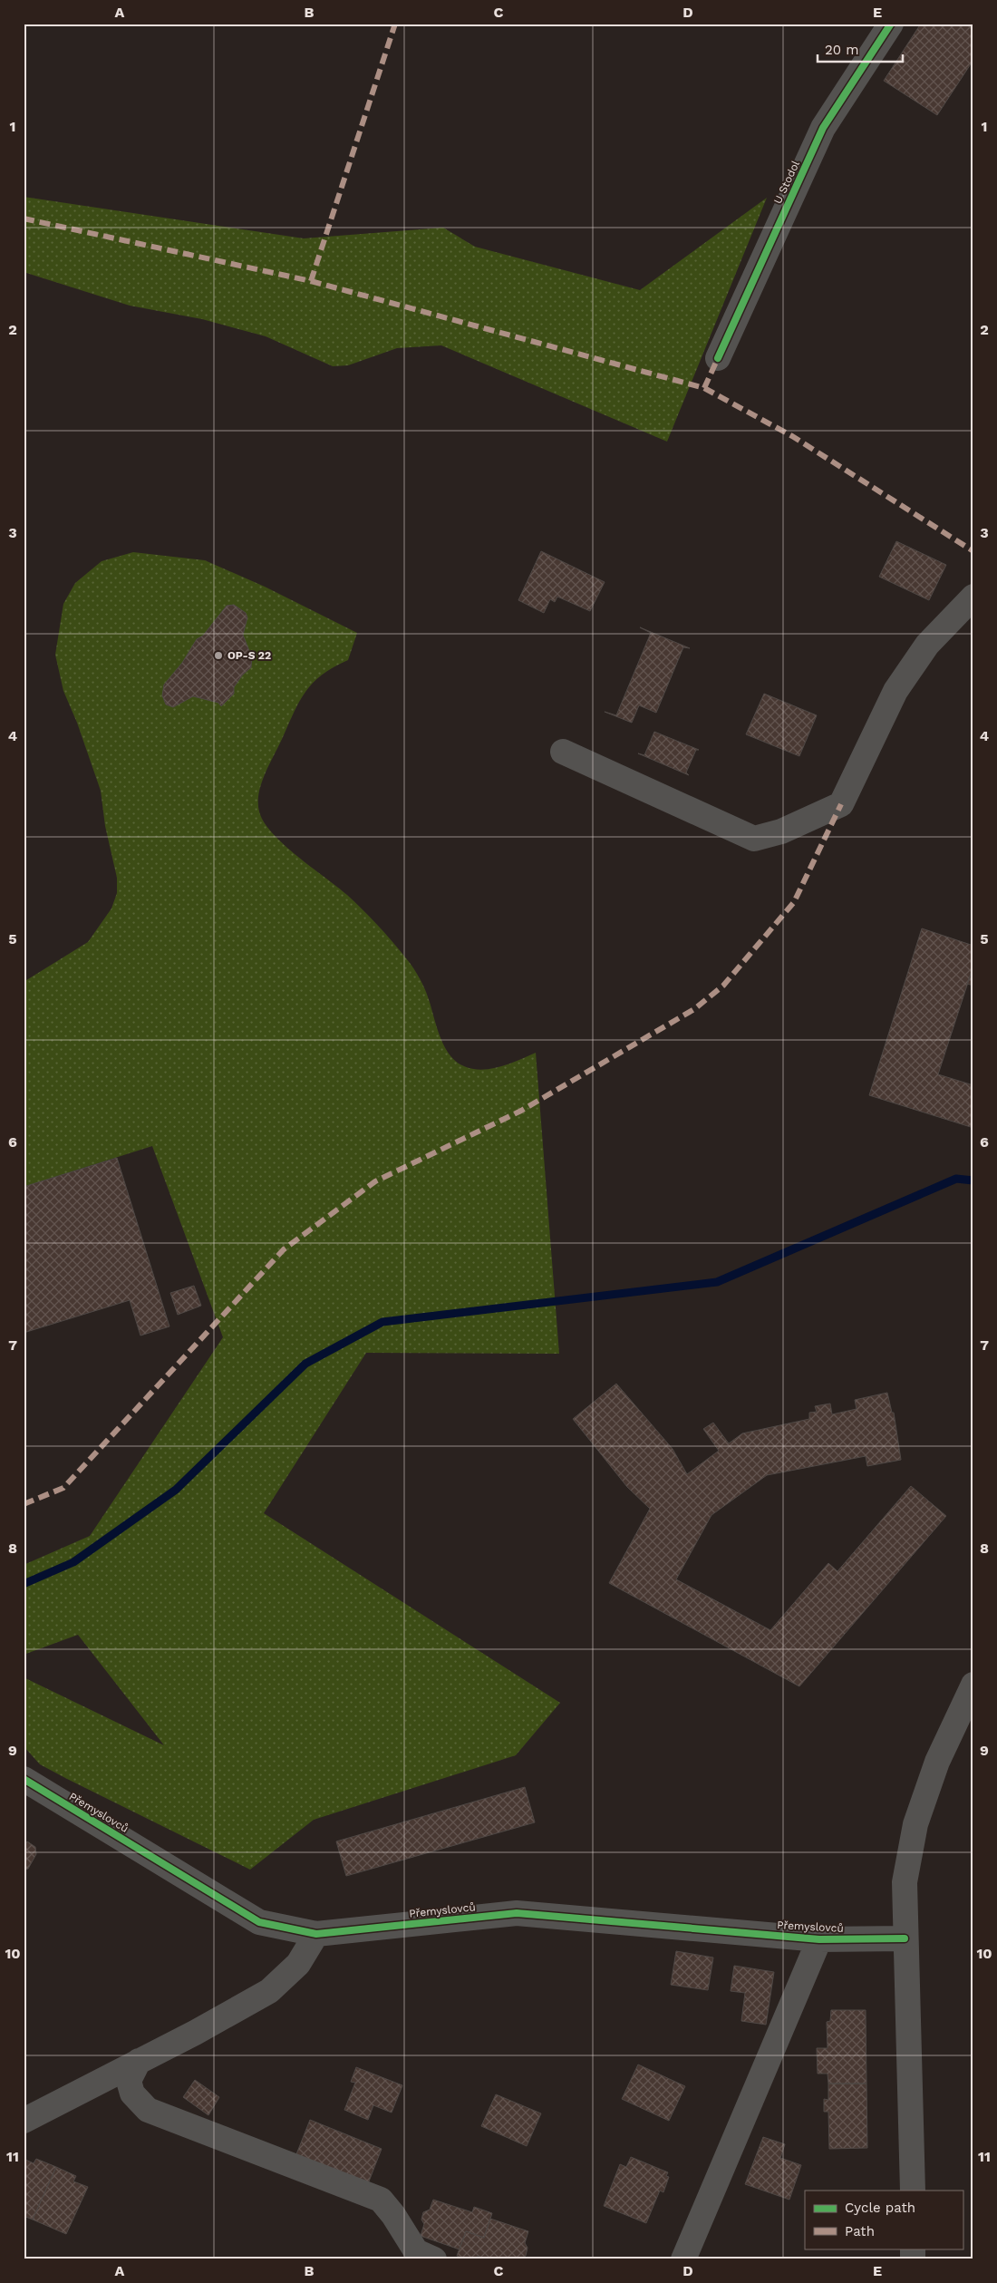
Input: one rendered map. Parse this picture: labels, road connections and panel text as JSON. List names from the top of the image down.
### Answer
{
  "streets": {
    "street": ["U Stodol", "Přemyslovců"]
  },
  "places": ["OP-S 22"],
  "legend": ["Cycle path", "Path"],
  "scale_bar": "20 m",
  "grid": {
    "columns": [
      "A",
      "B",
      "C",
      "D",
      "E"
    ],
    "rows": [
      "1",
      "2",
      "3",
      "4",
      "5",
      "6",
      "7",
      "8",
      "9",
      "10",
      "11"
    ]
  }
}
